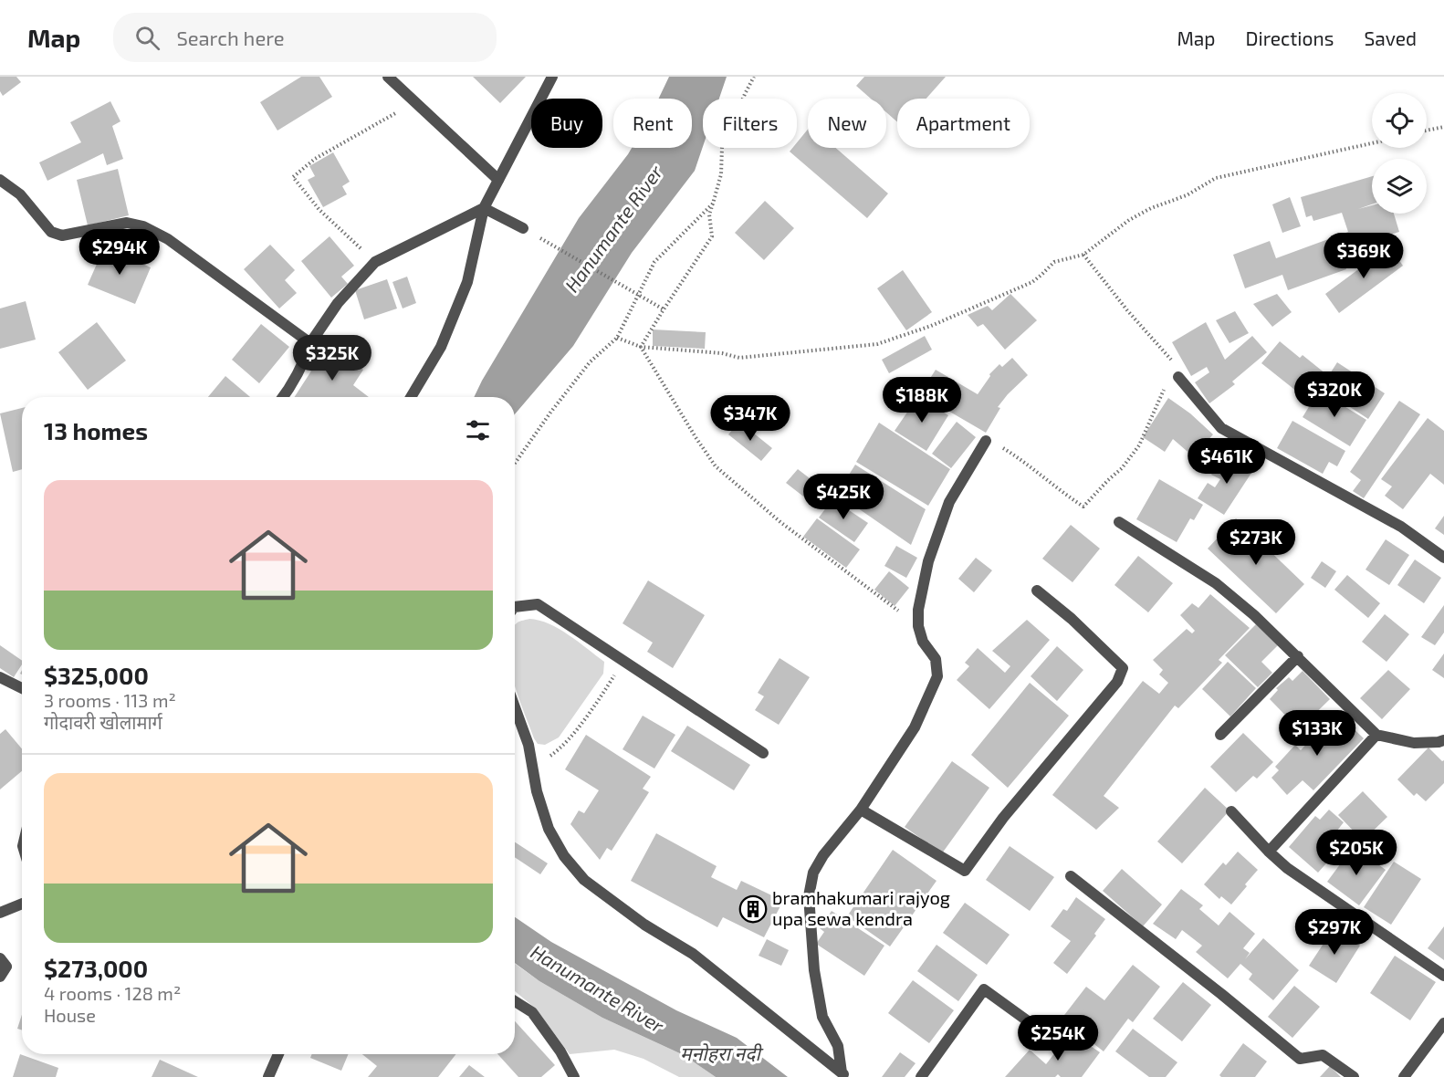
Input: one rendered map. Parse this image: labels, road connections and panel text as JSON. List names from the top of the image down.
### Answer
{
  "water": ["Hanumante River", "मनोहरा नदी"],
  "places": {
    "building": ["bramhakumari rajyog upa sewa kendra"]
  },
  "page": {
    "header": "Map",
    "search": "Search here",
    "nav": ["Map", "Directions", "Saved"],
    "chip": [
      "Buy",
      "Rent",
      "Filters",
      "New",
      "Apartment"
    ],
    "price": [
      "$294K",
      "$369K",
      "$325K",
      "$320K",
      "$188K",
      "$347K",
      "$461K",
      "$425K",
      "$273K",
      "$133K",
      "$205K",
      "$297K",
      "$254K"
    ],
    "heading": "13 homes",
    "list": [
      {
        "name": "$325,000",
        "note": "3 rooms · 113 m² · गोदावरी खोलामार्ग"
      },
      {
        "name": "$273,000",
        "note": "4 rooms · 128 m² · House"
      }
    ]
  }
}
